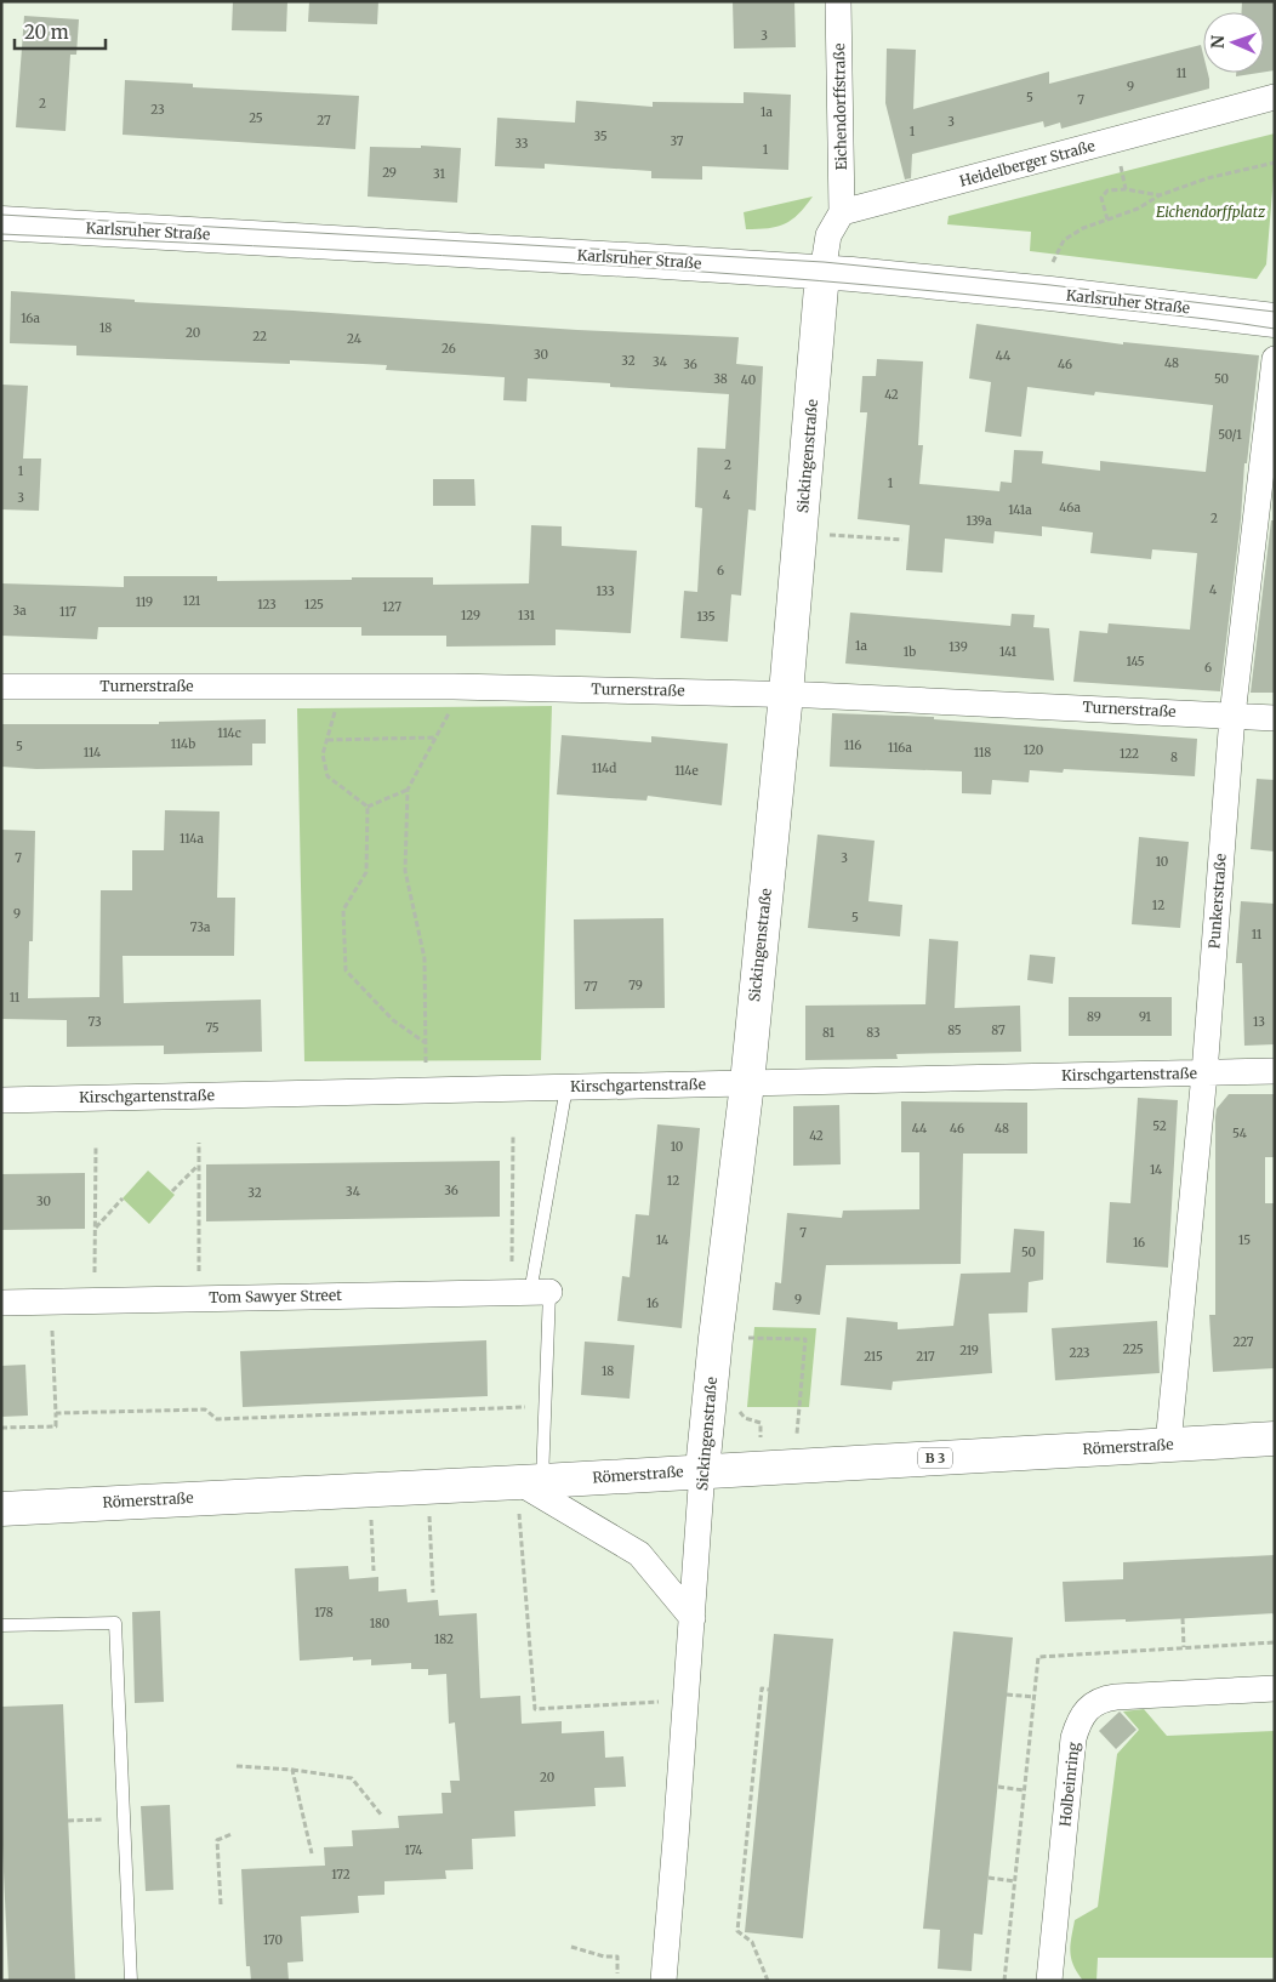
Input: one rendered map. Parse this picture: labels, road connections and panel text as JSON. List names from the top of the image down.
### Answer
{
  "streets": {
    "main road": [
      "Karlsruher Straße",
      "Sickingenstraße",
      "Römerstraße",
      "B 3"
    ],
    "street": [
      "Eichendorffstraße",
      "Heidelberger Straße",
      "Turnerstraße",
      "Punkerstraße",
      "Kirschgartenstraße",
      "Tom Sawyer Street",
      "Holbeinring"
    ]
  },
  "crossings": [
    ["Eichendorffstraße", "Heidelberger Straße"],
    ["Karlsruher Straße", "Sickingenstraße"],
    ["Sickingenstraße", "Turnerstraße"],
    ["Sickingenstraße", "Kirschgartenstraße"],
    ["Sickingenstraße", "Römerstraße"],
    ["Turnerstraße", "Punkerstraße"],
    ["Punkerstraße", "Kirschgartenstraße"],
    ["Punkerstraße", "Römerstraße"]
  ],
  "parks": ["Eichendorffplatz"],
  "house_numbers": [
    "3",
    "11",
    "9",
    "5",
    "7",
    "2",
    "23",
    "1a",
    "25",
    "27",
    "3",
    "1",
    "35",
    "37",
    "33",
    "1",
    "29",
    "31",
    "16a",
    "18",
    "20",
    "22",
    "24",
    "26",
    "30",
    "44",
    "32",
    "34",
    "48",
    "36",
    "46",
    "38",
    "50",
    "40",
    "42",
    "50/1",
    "2",
    "1",
    "1",
    "4",
    "3",
    "46a",
    "141a",
    "2",
    "139a",
    "6",
    "4",
    "133",
    "121",
    "119",
    "123",
    "125",
    "127",
    "3a",
    "117",
    "129",
    "131",
    "135",
    "1a",
    "139",
    "1b",
    "141",
    "145",
    "6",
    "114c",
    "114b",
    "116",
    "5",
    "116a",
    "120",
    "114",
    "118",
    "122",
    "8",
    "114d",
    "114e",
    "114a",
    "7",
    "3",
    "10",
    "12",
    "9",
    "5",
    "73a",
    "11",
    "79",
    "77",
    "11",
    "89",
    "91",
    "73",
    "13",
    "75",
    "85",
    "87",
    "81",
    "83",
    "52",
    "44",
    "46",
    "48",
    "54",
    "42",
    "10",
    "14",
    "12",
    "36",
    "34",
    "32",
    "30",
    "7",
    "14",
    "15",
    "16",
    "50",
    "9",
    "16",
    "227",
    "225",
    "219",
    "223",
    "215",
    "217",
    "18",
    "178",
    "180",
    "182",
    "20",
    "174",
    "172",
    "170"
  ],
  "scale_bar": "20 m",
  "north": "left"
}
